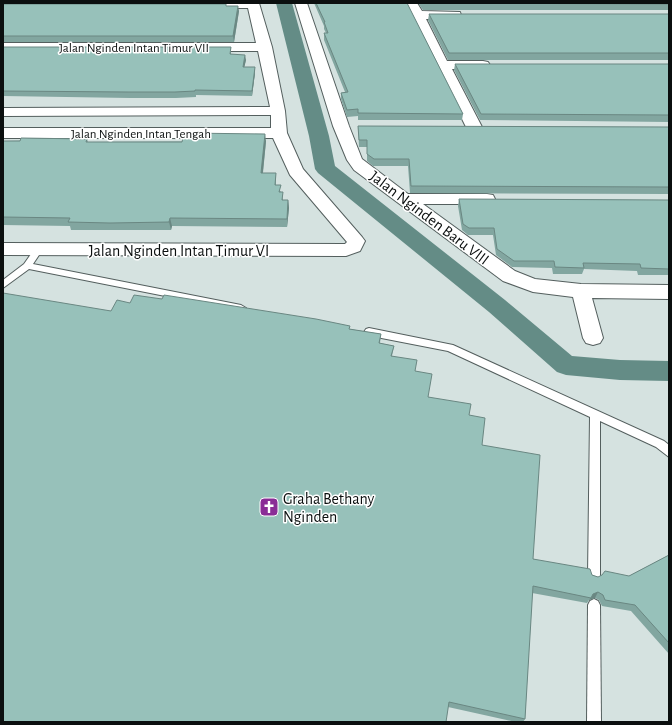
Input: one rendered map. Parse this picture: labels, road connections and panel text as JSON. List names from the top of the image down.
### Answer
{
  "streets": {
    "street": [
      "Jalan Nginden Intan Timur VII",
      "Jalan Nginden Intan Tengah",
      "Jalan Nginden Baru VIII",
      "Jalan Nginden Intan Timur VI"
    ]
  },
  "crossings": [
    ["Jalan Nginden Intan Tengah", "Jalan Nginden Intan Timur VI"]
  ],
  "places": {
    "church": ["Graha Bethany Nginden"]
  }
}
